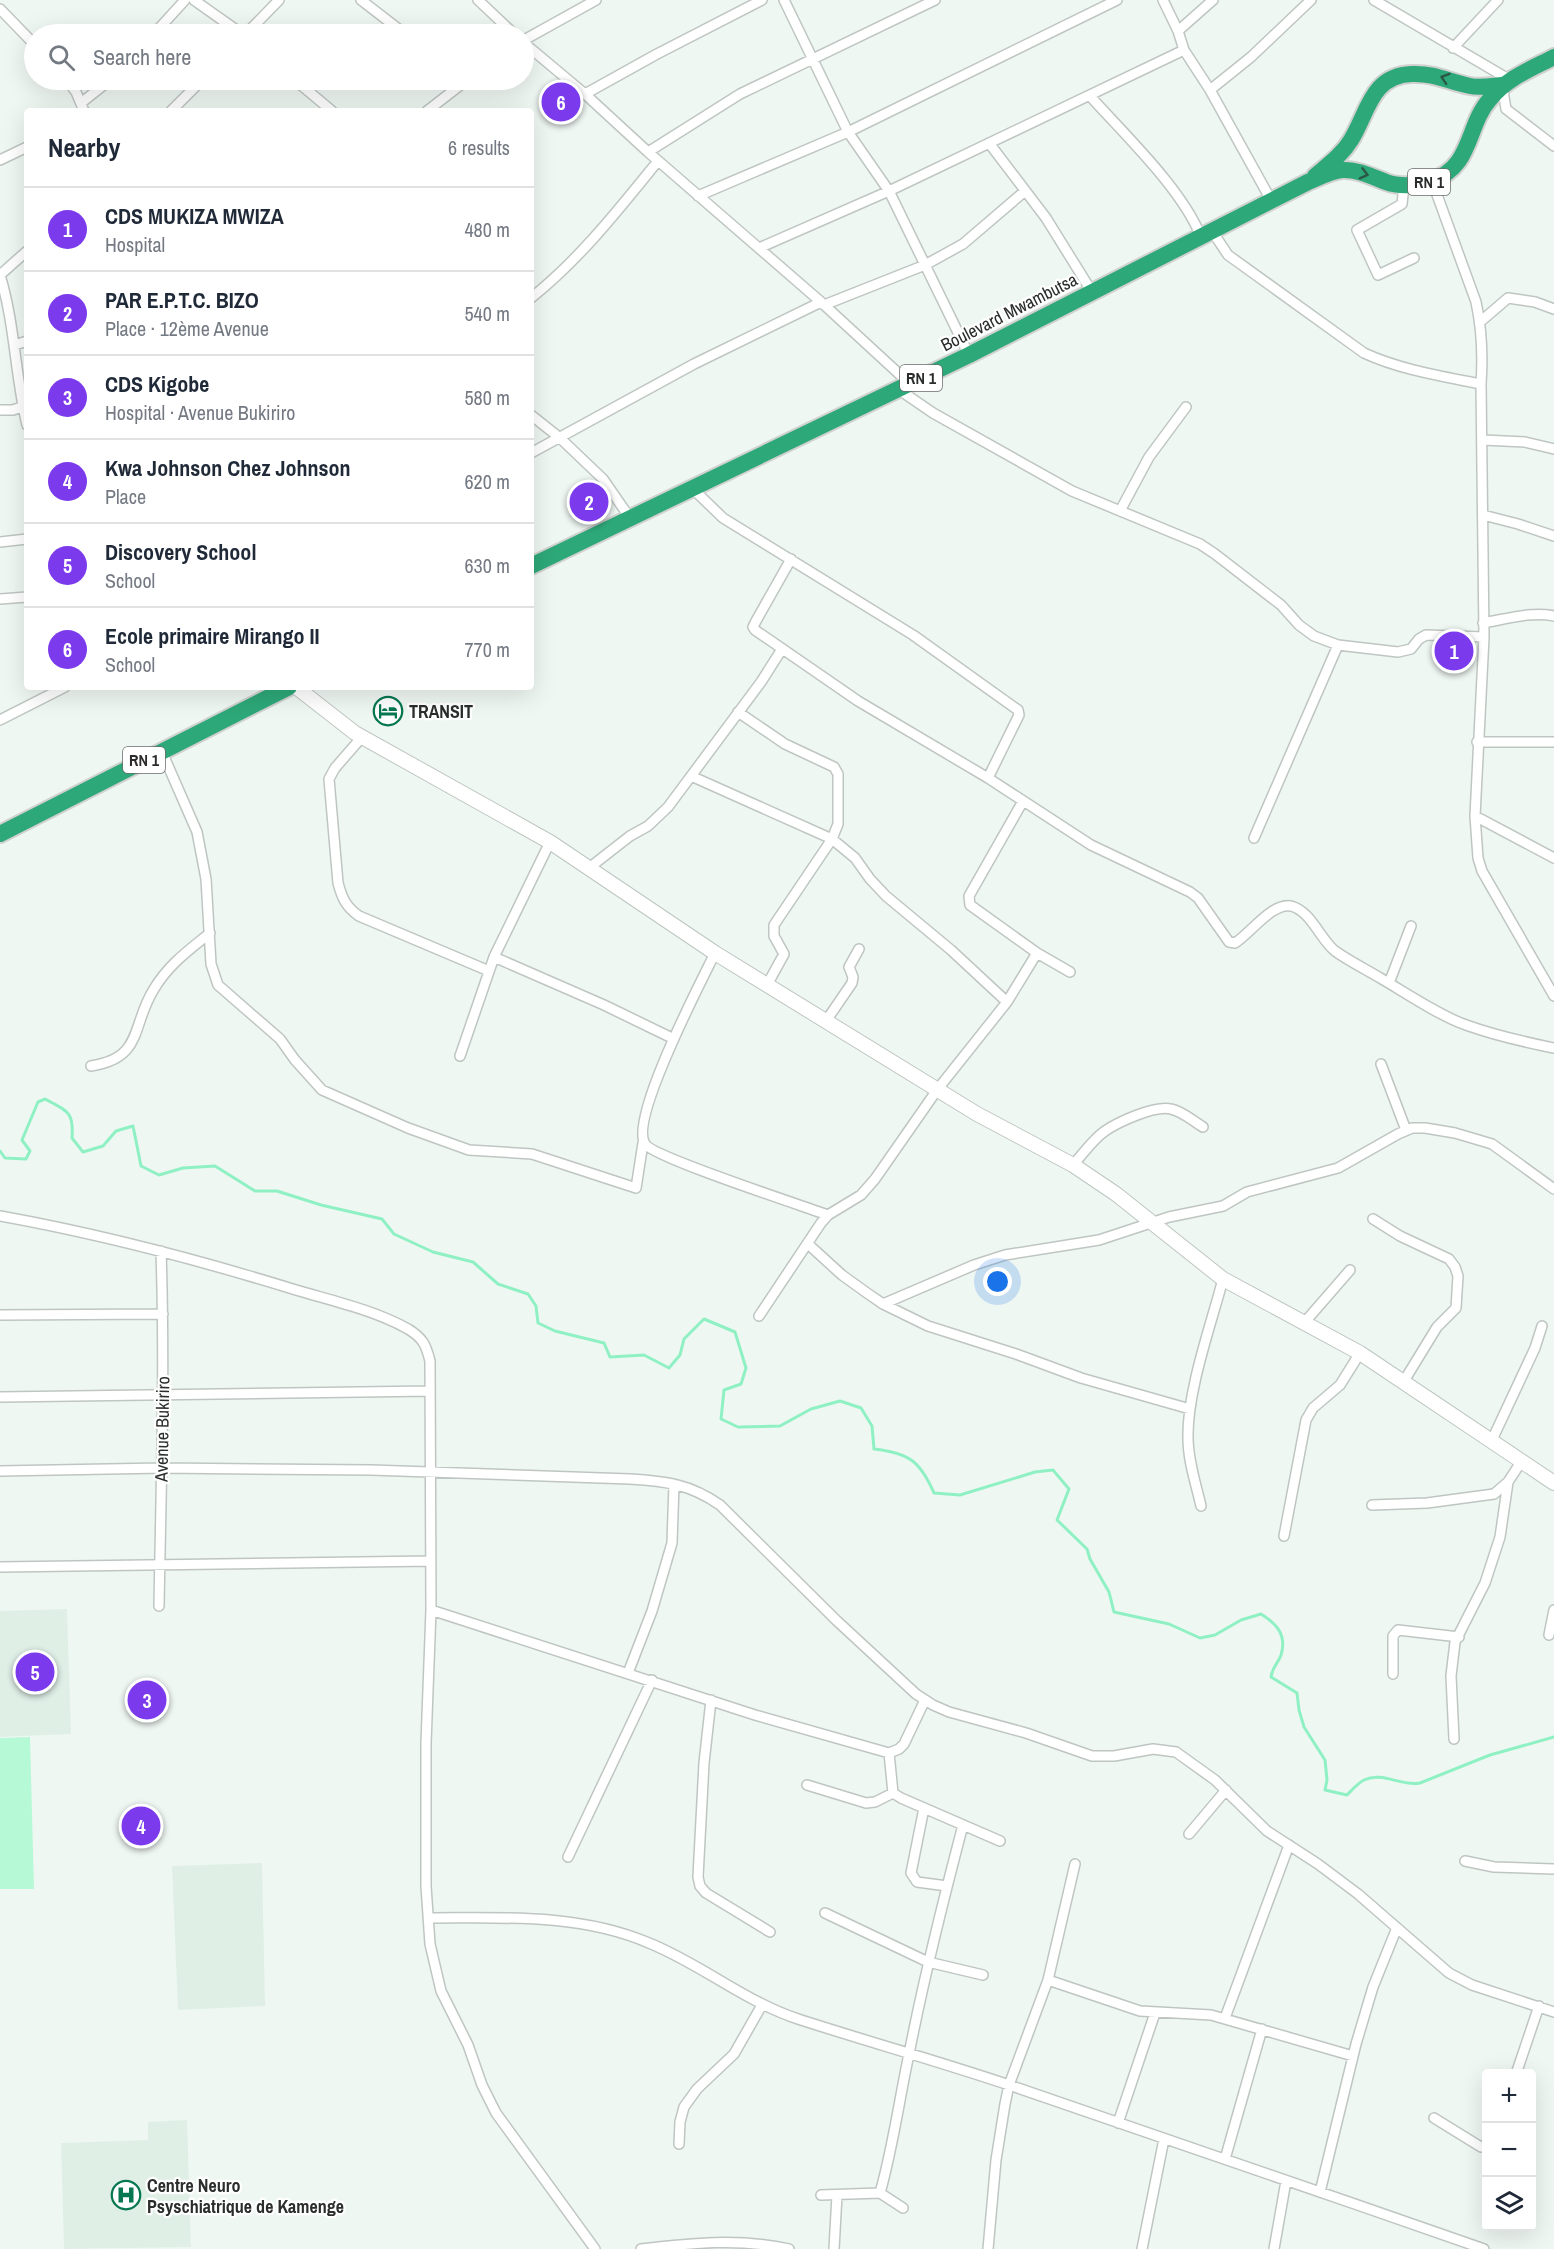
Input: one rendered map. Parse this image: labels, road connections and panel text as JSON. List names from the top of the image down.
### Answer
{
  "streets": {
    "highway": ["RN 1", "Boulevard Mwambutsa"],
    "street": ["Avenue Bukiriro"]
  },
  "crossings": [
    ["RN 1", "Boulevard Mwambutsa"]
  ],
  "places": {
    "hotel": ["TRANSIT"],
    "hospital": ["Centre Neuro Psyschiatrique de Kamenge"]
  },
  "page": {
    "search": "Search here",
    "pins": [
      "6",
      "2",
      "1",
      "5",
      "3",
      "4"
    ],
    "heading": ["Nearby", "6 results"],
    "list": [
      {
        "mark": "1",
        "name": "CDS MUKIZA MWIZA",
        "note": "Hospital",
        "value": "480 m"
      },
      {
        "mark": "2",
        "name": "PAR E.P.T.C. BIZO",
        "note": "Place · 12ème Avenue",
        "value": "540 m"
      },
      {
        "mark": "3",
        "name": "CDS Kigobe",
        "note": "Hospital · Avenue Bukiriro",
        "value": "580 m"
      },
      {
        "mark": "4",
        "name": "Kwa Johnson Chez Johnson",
        "note": "Place",
        "value": "620 m"
      },
      {
        "mark": "5",
        "name": "Discovery School",
        "note": "School",
        "value": "630 m"
      },
      {
        "mark": "6",
        "name": "Ecole primaire Mirango II",
        "note": "School",
        "value": "770 m"
      }
    ],
    "map_buttons": ["+", "−"]
  }
}
